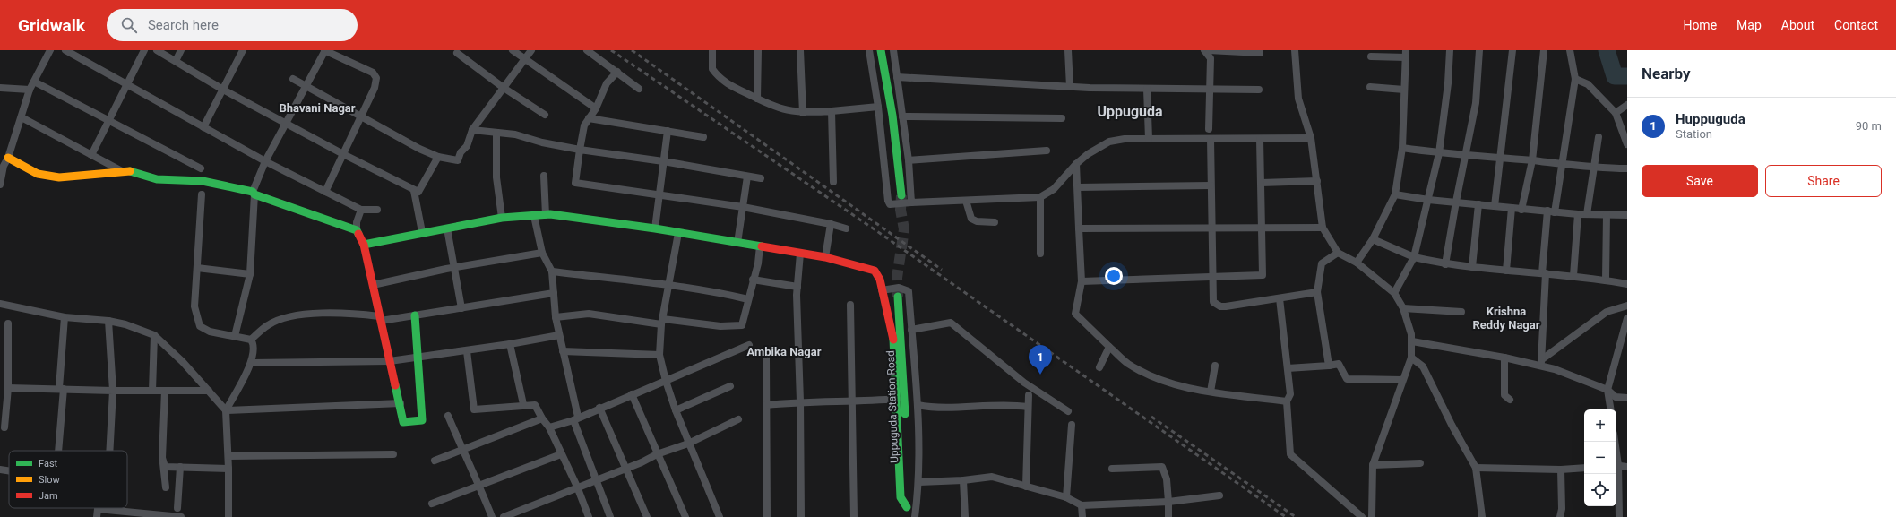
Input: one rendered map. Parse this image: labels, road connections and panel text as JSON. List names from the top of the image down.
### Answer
{
  "streets": {
    "street": ["Uppuguda Station Road"]
  },
  "districts": [
    "Bhavani Nagar",
    "Uppuguda",
    "Krishna Reddy Nagar",
    "Ambika Nagar"
  ],
  "legend": ["Fast", "Slow", "Jam"],
  "page": {
    "header": "Gridwalk",
    "search": "Search here",
    "nav": [
      "Home",
      "Map",
      "About",
      "Contact"
    ],
    "heading": "Nearby",
    "list": [
      {
        "mark": "1",
        "name": "Huppuguda",
        "note": "Station",
        "value": "90 m"
      }
    ],
    "buttons": ["Save", "Share"],
    "pins": "1",
    "map_buttons": ["+", "−"]
  }
}
